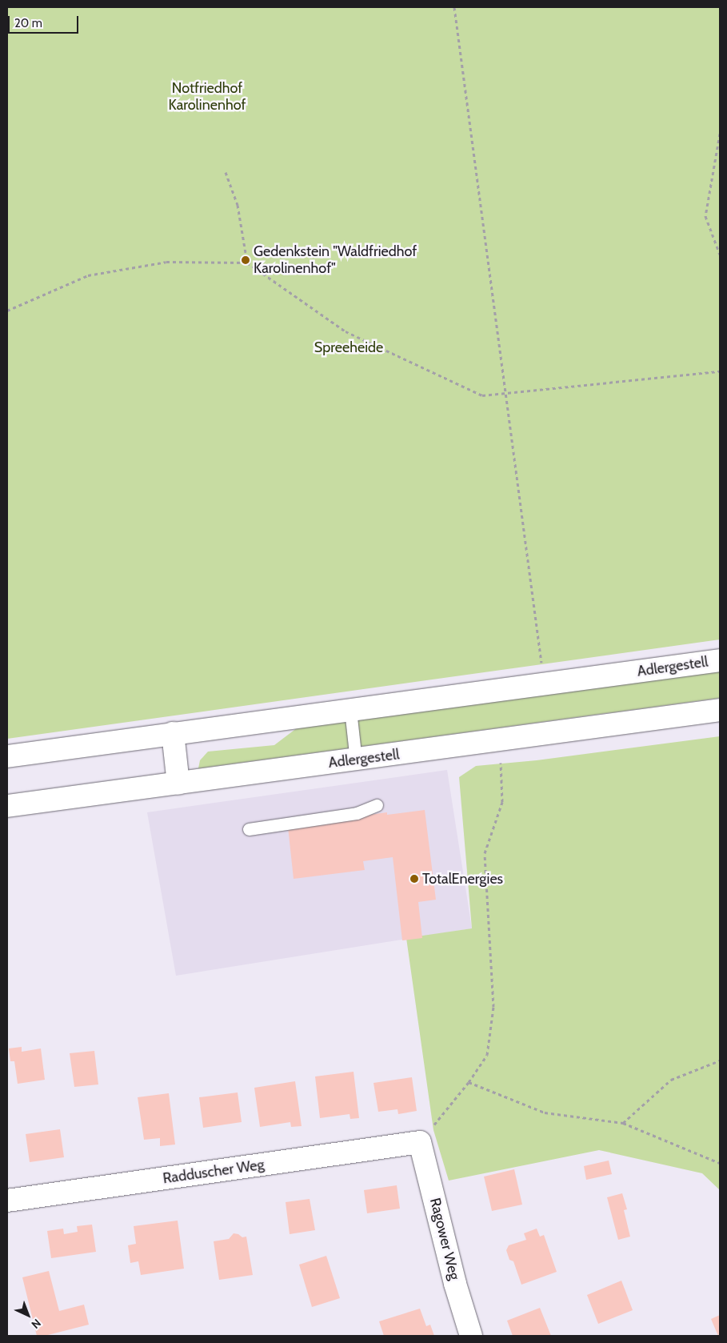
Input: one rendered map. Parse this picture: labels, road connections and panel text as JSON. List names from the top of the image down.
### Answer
{
  "streets": {
    "main road": ["Adlergestell", "Radduscher Weg", "Ragower Weg"]
  },
  "crossings": [
    ["Radduscher Weg", "Ragower Weg"]
  ],
  "parks": ["Notfriedhof Karolinenhof", "Spreeheide"],
  "places": ["Gedenkstein \"Waldfriedhof Karolinenhof\"", "TotalEnergies"],
  "scale_bar": "20 m",
  "north": "bottom right"
}
